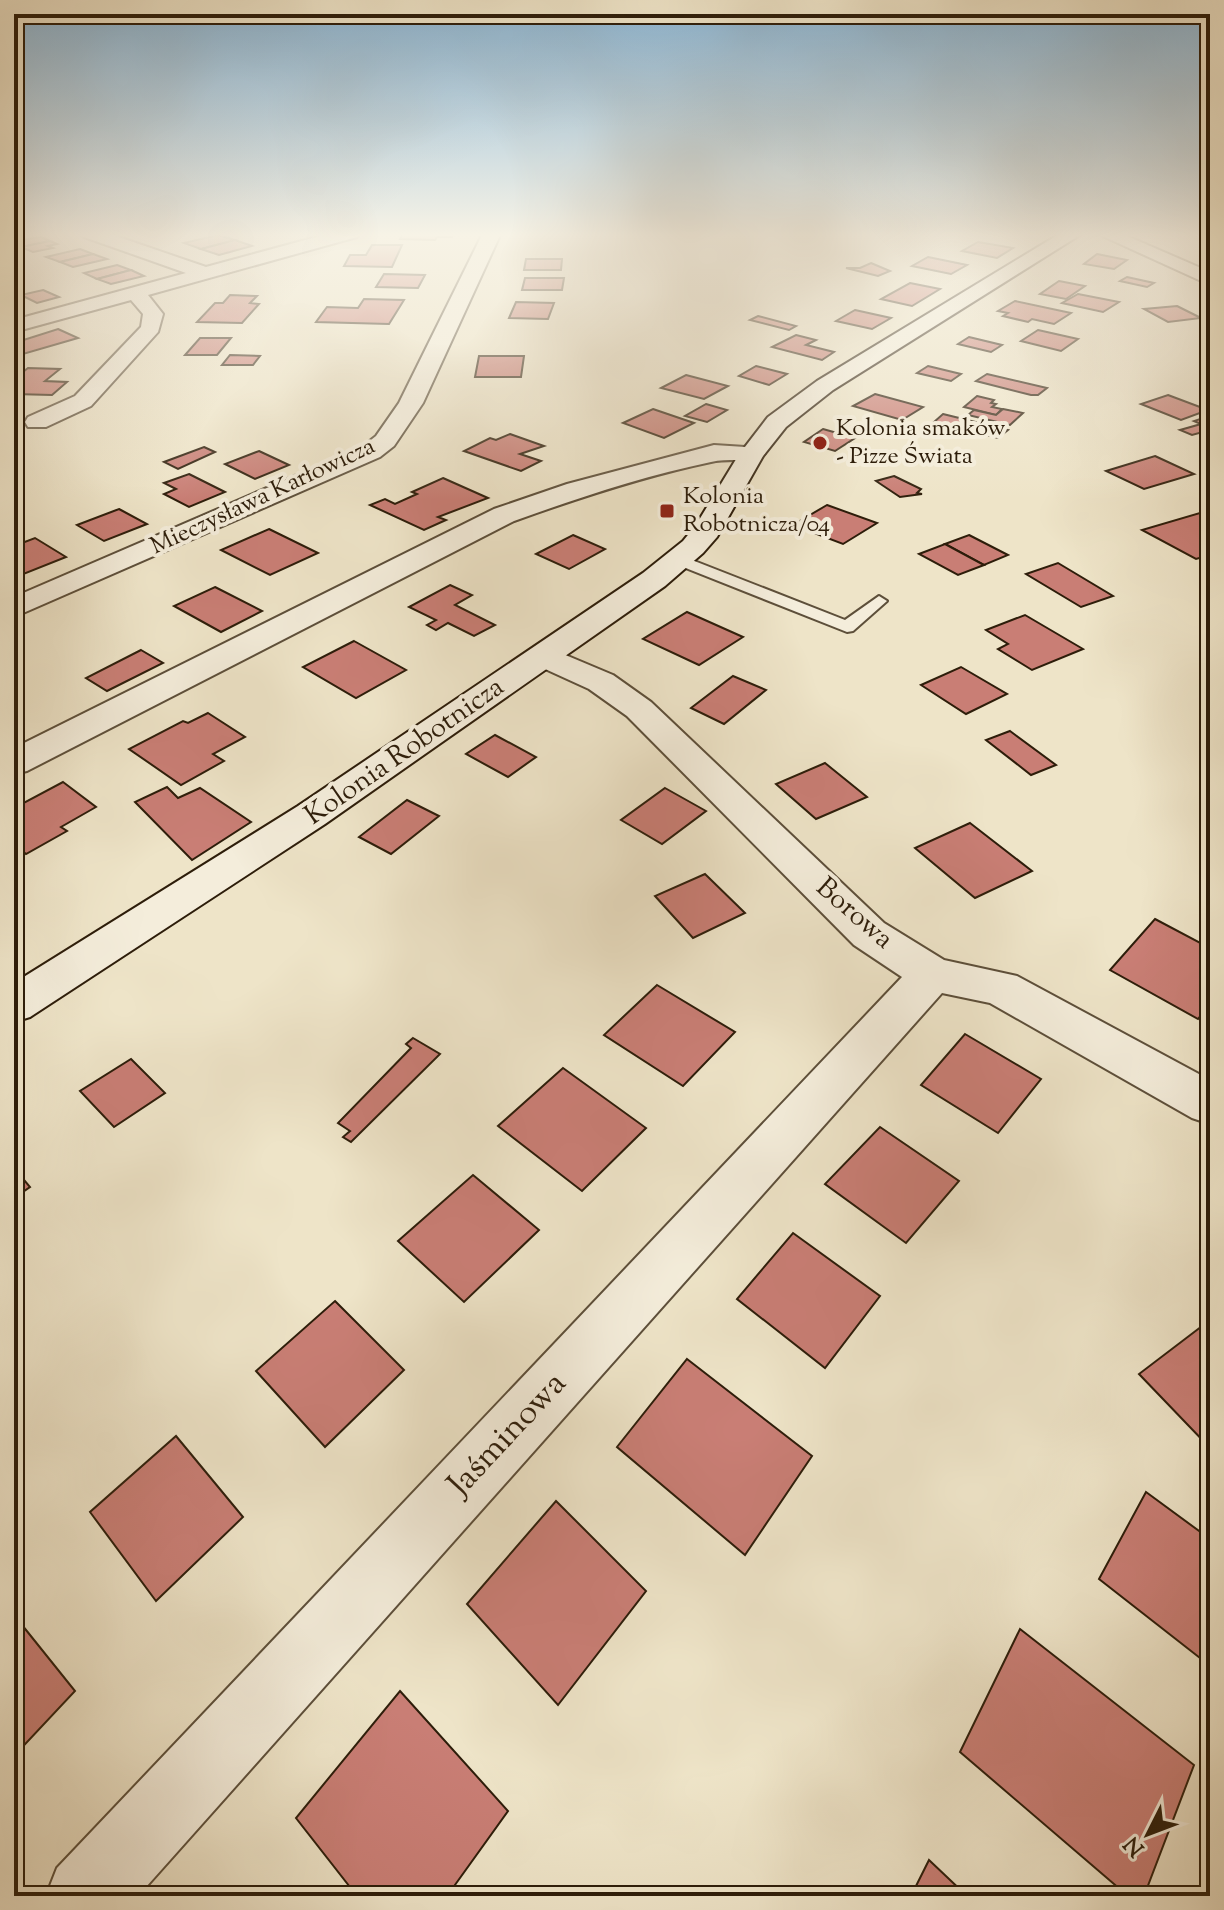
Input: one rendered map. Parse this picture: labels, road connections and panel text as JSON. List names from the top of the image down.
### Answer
{
  "streets": {
    "street": [
      "Mieczysława Karłowicza",
      "Kolonia Robotnicza",
      "Borowa",
      "Jaśminowa"
    ]
  },
  "crossings": [
    ["Kolonia Robotnicza", "Borowa"],
    ["Borowa", "Jaśminowa"]
  ],
  "places": {
    "other": ["Kolonia smaków - Pizze Świata"],
    "transit": ["Kolonia Robotnicza/04"]
  },
  "north": "bottom left"
}
